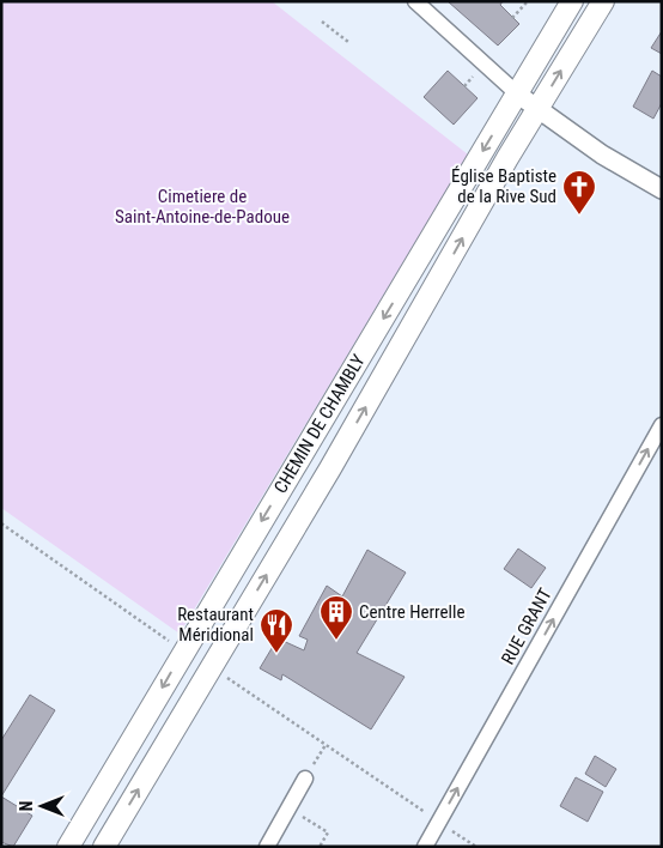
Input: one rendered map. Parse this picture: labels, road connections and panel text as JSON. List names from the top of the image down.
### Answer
{
  "streets": {
    "main road": ["CHEMIN DE CHAMBLY"],
    "street": ["RUE GRANT"]
  },
  "one_way": ["RUE GRANT"],
  "parks": ["Cimetiere de Saint-Antoine-de-Padoue"],
  "places": {
    "church": ["Église Baptiste de la Rive Sud"],
    "building": ["Centre Herrelle"],
    "restaurant": ["Restaurant Méridional"]
  },
  "north": "left"
}
